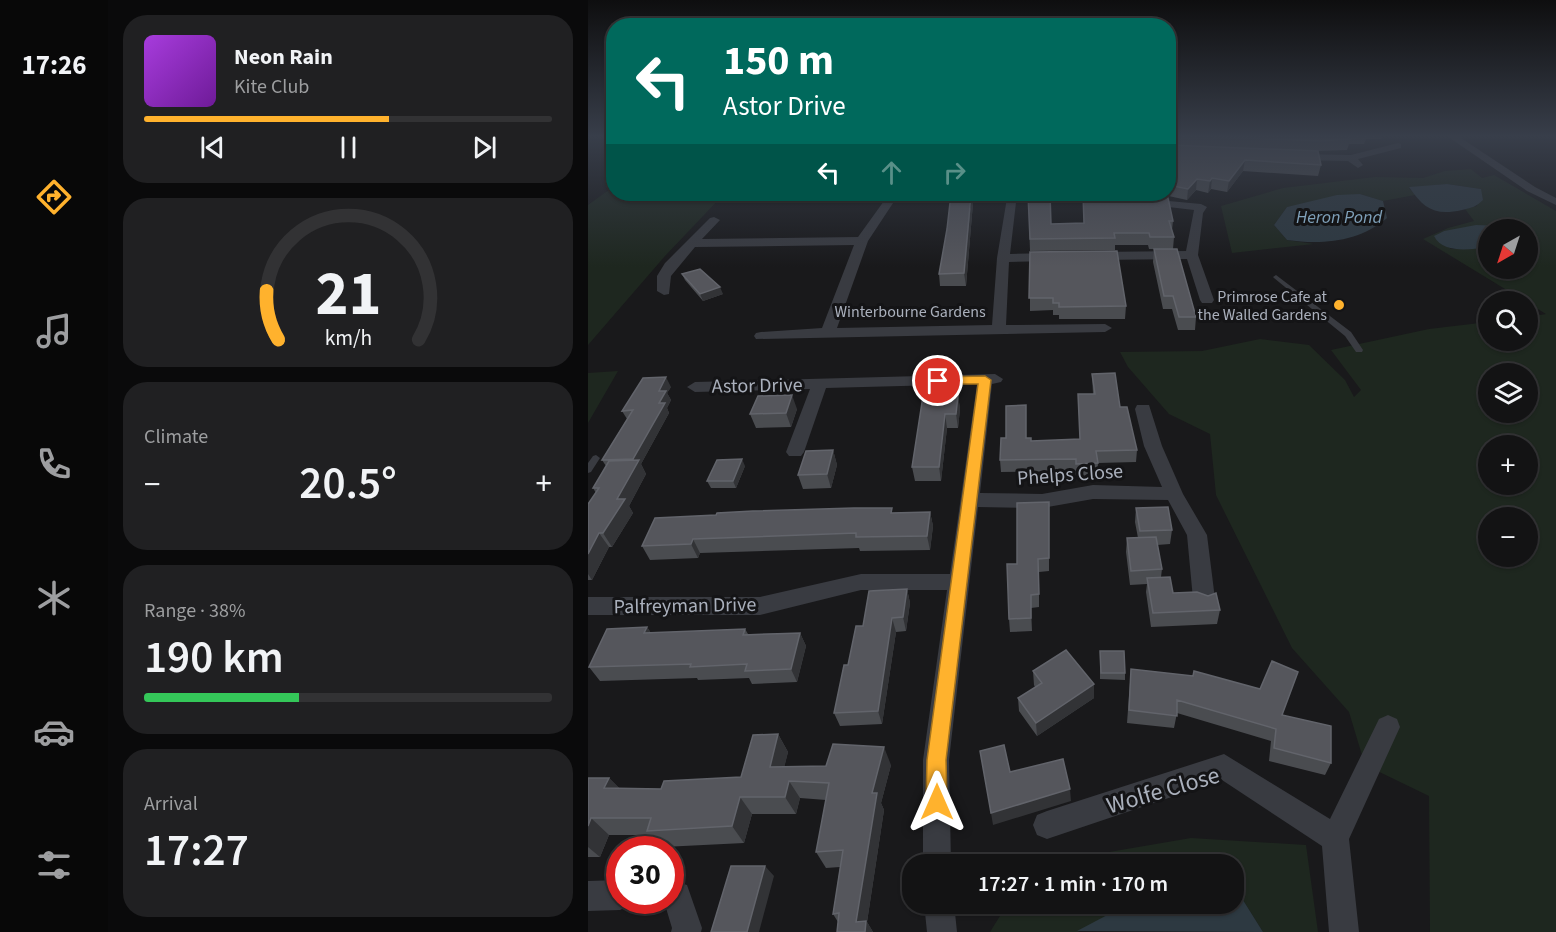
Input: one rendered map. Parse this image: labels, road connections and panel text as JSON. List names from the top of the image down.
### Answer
{
  "streets": {
    "street": [
      "Winterbourne Gardens",
      "Astor Drive",
      "Phelps Close",
      "Palfreyman Drive",
      "Wolfe Close"
    ]
  },
  "crossings": [
    ["Astor Drive", "Phelps Close"],
    ["Astor Drive", "Palfreyman Drive"]
  ],
  "water": ["Heron Pond"],
  "places": ["Primrose Cafe at the Walled Gardens"],
  "north": "bottom left",
  "page": {
    "tabs": "17:26",
    "turn": ["150 m", "Astor Drive"],
    "song": ["Neon Rain", "Kite Club"],
    "map_buttons": ["+", "−"],
    "tile": [
      "Climate",
      ["Range · 38%", "190 km"],
      ["Arrival", "17:27"]
    ],
    "heat": ["−", "20.5°", "+"],
    "limit": "30",
    "trip": "17:27 · 1 min · 170 m",
    "gauge": ["21", "km/h"]
  }
}
